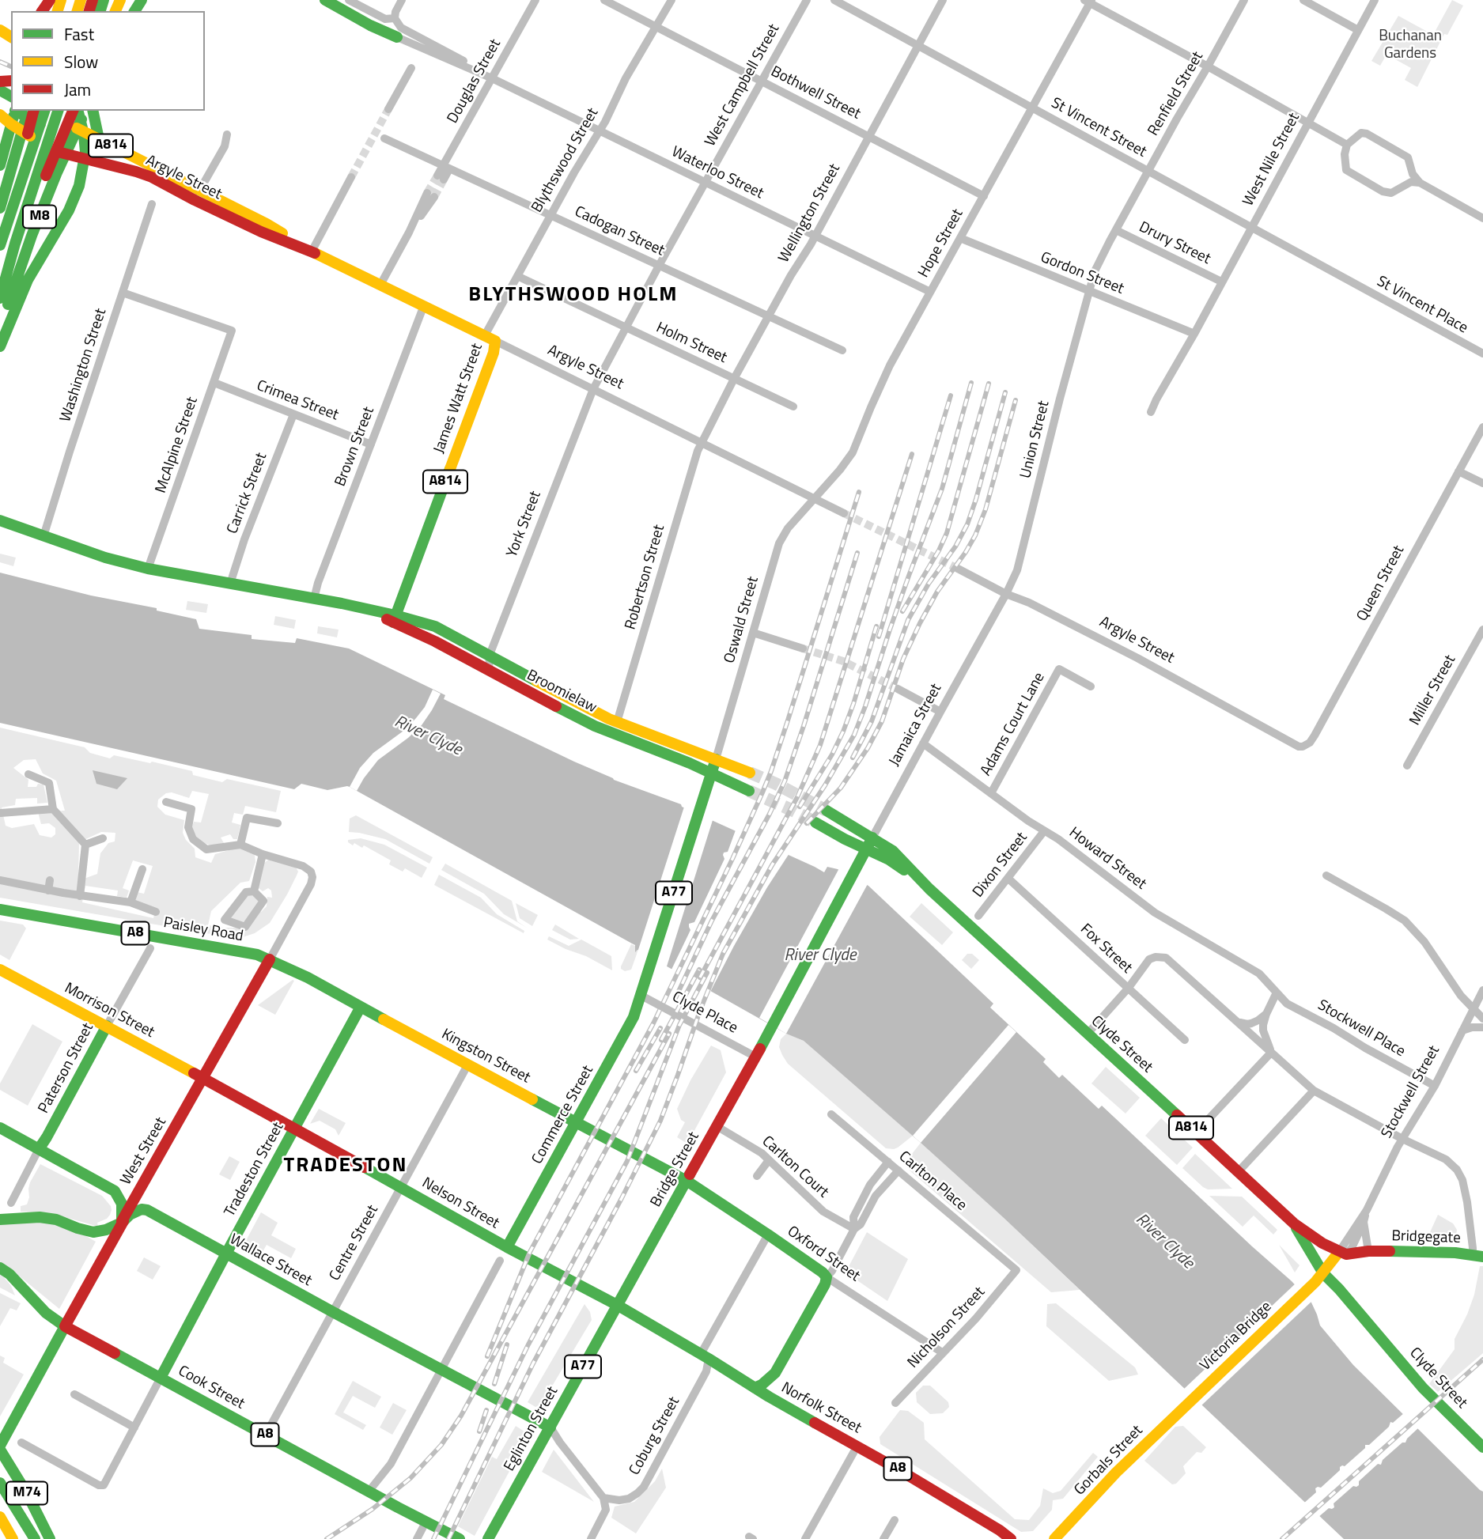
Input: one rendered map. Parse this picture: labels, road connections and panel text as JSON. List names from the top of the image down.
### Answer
{
  "streets": {
    "main road": [
      "A814",
      "Argyle Street",
      "M8",
      "James Watt Street",
      "Broomielaw",
      "Jamaica Street",
      "A77",
      "Paisley Road",
      "A8",
      "Morrison Street",
      "Clyde Street",
      "Kingston Street",
      "Paterson Street",
      "Stockwell Street",
      "Commerce Street",
      "West Street",
      "Tradeston Street",
      "Bridge Street",
      "Nelson Street",
      "Bridgegate",
      "Oxford Street",
      "Wallace Street",
      "Victoria Bridge",
      "Cook Street",
      "Norfolk Street",
      "Eglinton Street",
      "Gorbals Street",
      "M74"
    ],
    "street": [
      "Douglas Street",
      "West Campbell Street",
      "Bothwell Street",
      "Renfield Street",
      "St Vincent Street",
      "West Nile Street",
      "Blythswood Street",
      "Waterloo Street",
      "Wellington Street",
      "Cadogan Street",
      "Hope Street",
      "Drury Street",
      "Gordon Street",
      "St Vincent Place",
      "Holm Street",
      "Washington Street",
      "Crimea Street",
      "Union Street",
      "McAlpine Street",
      "Brown Street",
      "Carrick Street",
      "York Street",
      "Robertson Street",
      "Queen Street",
      "Oswald Street",
      "Miller Street",
      "Adams Court Lane",
      "Howard Street",
      "Dixon Street",
      "Fox Street",
      "Clyde Place",
      "Stockwell Place",
      "Carlton Court",
      "Carlton Place",
      "Centre Street",
      "Nicholson Street",
      "Coburg Street"
    ]
  },
  "crossings": [
    ["Douglas Street", "Waterloo Street"],
    ["Douglas Street", "Cadogan Street"],
    ["West Campbell Street", "Bothwell Street"],
    ["West Campbell Street", "Waterloo Street"],
    ["West Campbell Street", "Argyle Street"],
    ["West Campbell Street", "Cadogan Street"],
    ["West Campbell Street", "Holm Street"],
    ["West Campbell Street", "York Street"],
    ["Bothwell Street", "Blythswood Street"],
    ["Bothwell Street", "Wellington Street"],
    ["Bothwell Street", "Hope Street"],
    ["Renfield Street", "St Vincent Street"],
    ["Renfield Street", "Drury Street"],
    ["Renfield Street", "Gordon Street"],
    ["Renfield Street", "Union Street"],
    ["St Vincent Street", "West Nile Street"],
    ["St Vincent Street", "Wellington Street"],
    ["St Vincent Street", "Hope Street"],
    ["St Vincent Street", "St Vincent Place"],
    ["A814", "Argyle Street"],
    ["A814", "Jamaica Street"],
    ["A814", "Clyde Street"],
    ["West Nile Street", "Drury Street"],
    ["West Nile Street", "Gordon Street"],
    ["Blythswood Street", "Waterloo Street"],
    ["Blythswood Street", "Argyle Street"],
    ["Blythswood Street", "Cadogan Street"],
    ["Blythswood Street", "Holm Street"],
    ["Blythswood Street", "James Watt Street"],
    ["Waterloo Street", "Wellington Street"],
    ["Waterloo Street", "Hope Street"],
    ["Argyle Street", "Wellington Street"],
    ["Argyle Street", "Hope Street"],
    ["Argyle Street", "James Watt Street"],
    ["Argyle Street", "Union Street"],
    ["Argyle Street", "Brown Street"],
    ["Argyle Street", "York Street"],
    ["Argyle Street", "Robertson Street"],
    ["Argyle Street", "Queen Street"],
    ["Argyle Street", "Oswald Street"],
    ["Argyle Street", "Jamaica Street"],
    ["Wellington Street", "Cadogan Street"],
    ["Wellington Street", "Holm Street"],
    ["Wellington Street", "Robertson Street"],
    ["Hope Street", "Gordon Street"],
    ["Hope Street", "Oswald Street"],
    ["Gordon Street", "Union Street"],
    ["Washington Street", "McAlpine Street"],
    ["Washington Street", "Broomielaw"],
    ["James Watt Street", "Broomielaw"],
    ["Crimea Street", "McAlpine Street"],
    ["Crimea Street", "Brown Street"],
    ["Crimea Street", "Carrick Street"],
    ["Union Street", "Jamaica Street"],
    ["McAlpine Street", "Broomielaw"],
    ["Brown Street", "Broomielaw"],
    ["Carrick Street", "Broomielaw"],
    ["York Street", "Broomielaw"],
    ["Robertson Street", "Broomielaw"],
    ["Oswald Street", "Broomielaw"],
    ["Oswald Street", "A77"],
    ["Broomielaw", "A77"],
    ["Adams Court Lane", "Howard Street"],
    ["Jamaica Street", "Howard Street"],
    ["Jamaica Street", "Clyde Place"],
    ["Jamaica Street", "Clyde Street"],
    ["Jamaica Street", "Bridge Street"],
    ["Howard Street", "Dixon Street"],
    ["Howard Street", "Stockwell Place"],
    ["Dixon Street", "Fox Street"],
    ["A77", "Clyde Place"],
    ["A77", "Commerce Street"],
    ["Paisley Road", "Kingston Street"],
    ["Paisley Road", "West Street"],
    ["Morrison Street", "Paterson Street"],
    ["Morrison Street", "West Street"],
    ["Morrison Street", "Nelson Street"],
    ["Clyde Place", "Commerce Street"],
    ["Clyde Place", "Bridge Street"],
    ["Stockwell Place", "Stockwell Street"],
    ["Clyde Street", "Stockwell Street"],
    ["Kingston Street", "Commerce Street"],
    ["Kingston Street", "West Street"],
    ["Kingston Street", "Tradeston Street"],
    ["Kingston Street", "Bridge Street"],
    ["Kingston Street", "Centre Street"],
    ["Kingston Street", "Oxford Street"],
    ["Stockwell Street", "Bridgegate"],
    ["Stockwell Street", "Victoria Bridge"],
    ["Commerce Street", "Nelson Street"],
    ["West Street", "Nelson Street"],
    ["West Street", "Wallace Street"],
    ["West Street", "Cook Street"],
    ["West Street", "M74"],
    ["Carlton Court", "Bridge Street"],
    ["Tradeston Street", "Nelson Street"],
    ["Tradeston Street", "Wallace Street"],
    ["Tradeston Street", "Cook Street"],
    ["Bridge Street", "Nelson Street"],
    ["Bridge Street", "Oxford Street"],
    ["Bridge Street", "Norfolk Street"],
    ["Bridge Street", "Eglinton Street"],
    ["Carlton Place", "Nicholson Street"],
    ["Nelson Street", "Centre Street"],
    ["Nelson Street", "Norfolk Street"],
    ["Nelson Street", "Eglinton Street"],
    ["Centre Street", "Wallace Street"],
    ["Centre Street", "Cook Street"],
    ["Oxford Street", "Nicholson Street"],
    ["Oxford Street", "Coburg Street"],
    ["Wallace Street", "Eglinton Street"],
    ["Victoria Bridge", "Gorbals Street"],
    ["Norfolk Street", "Eglinton Street"],
    ["Norfolk Street", "Coburg Street"]
  ],
  "districts": ["BLYTHSWOOD HOLM", "TRADESTON"],
  "water": ["River Clyde"],
  "parks": ["Buchanan Gardens"],
  "legend": ["Fast", "Slow", "Jam"]
}
